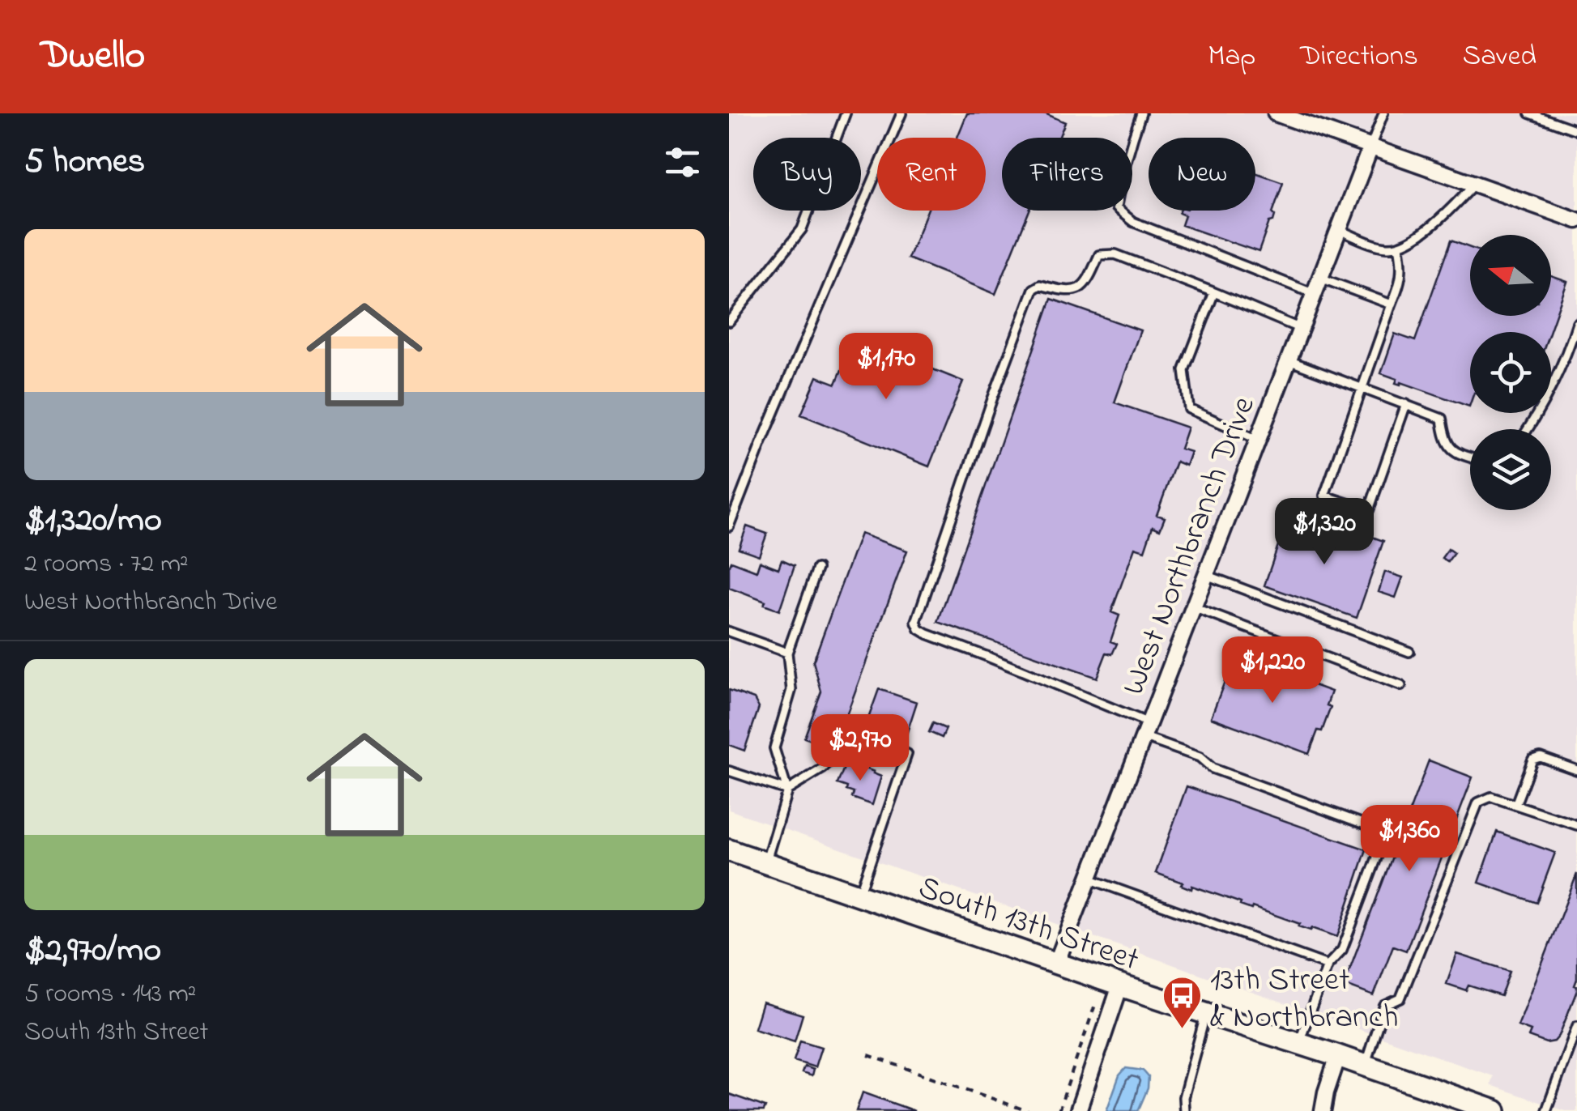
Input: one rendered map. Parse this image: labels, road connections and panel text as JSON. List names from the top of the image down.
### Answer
{
  "streets": {
    "street": ["West Northbranch Drive", "South 13th Street"]
  },
  "crossings": [
    ["West Northbranch Drive", "South 13th Street"]
  ],
  "places": {
    "bus stop": ["13th Street & Northbranch"]
  },
  "north": "left",
  "page": {
    "header": "Dwello",
    "nav": ["Map", "Directions", "Saved"],
    "heading": "5 homes",
    "chip": [
      "Buy",
      "Rent",
      "Filters",
      "New"
    ],
    "list": [
      {
        "name": "$1,320/mo",
        "note": "2 rooms · 72 m² · West Northbranch Drive"
      },
      {
        "name": "$2,970/mo",
        "note": "5 rooms · 143 m² · South 13th Street"
      }
    ],
    "price": [
      "$1,170",
      "$1,320",
      "$1,220",
      "$2,970",
      "$1,360"
    ]
  }
}
